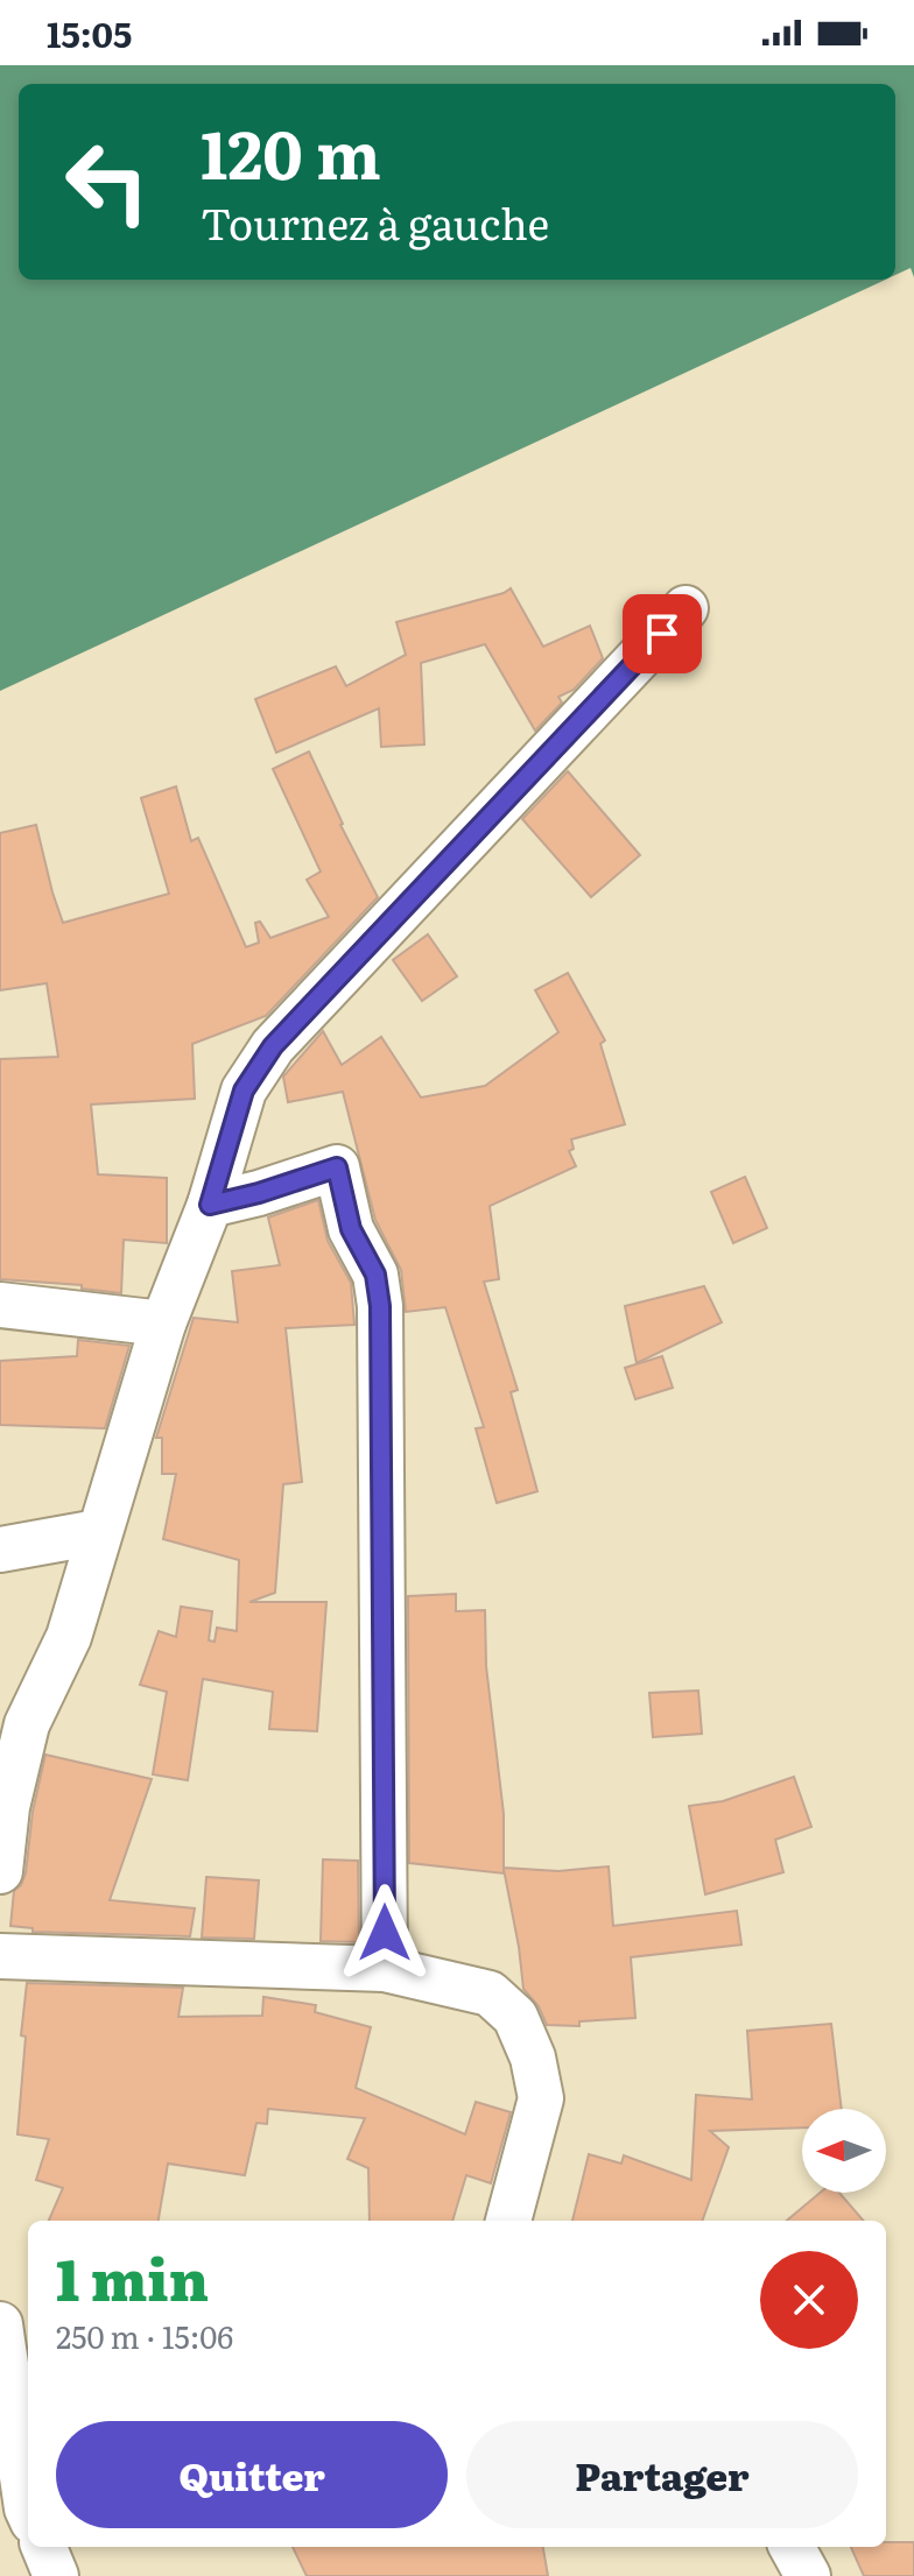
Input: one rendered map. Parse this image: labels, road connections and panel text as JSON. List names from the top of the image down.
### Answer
{
  "north": "left",
  "page": {
    "status": "15:05",
    "turn": ["120 m", "Tournez à gauche"],
    "heading": ["1 min", "250 m · 15:06"],
    "buttons": ["Quitter", "Partager"]
  }
}
